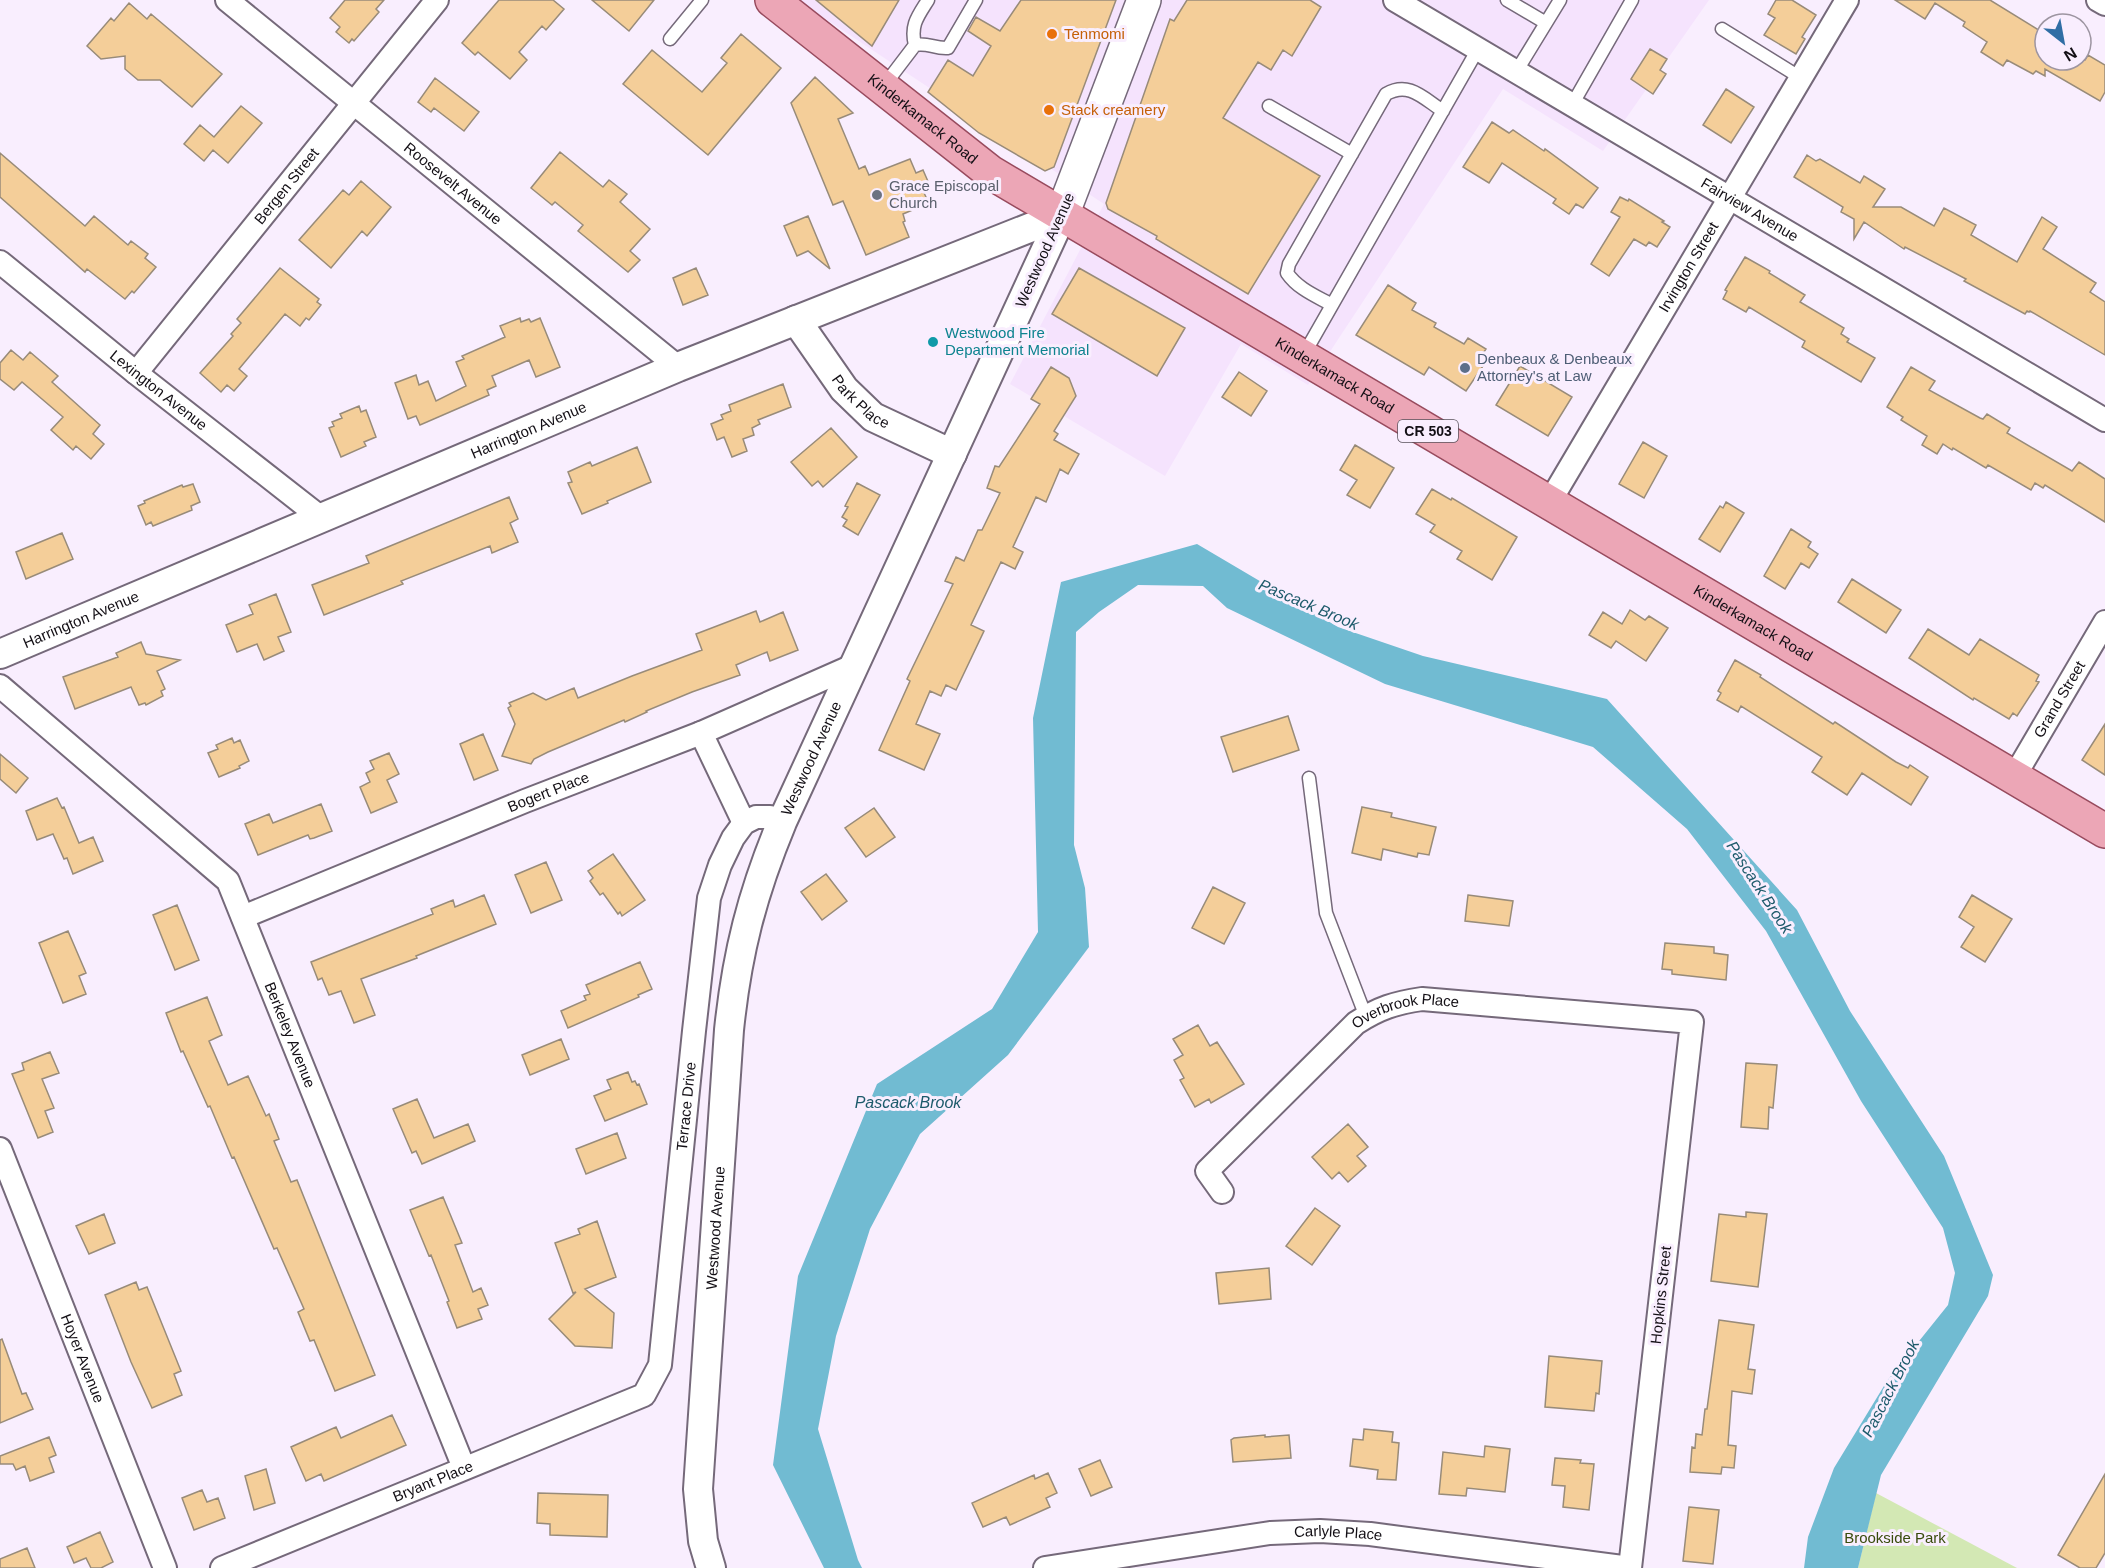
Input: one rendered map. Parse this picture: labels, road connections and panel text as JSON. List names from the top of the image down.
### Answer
{
  "streets": {
    "main road": ["Kinderkamack Road", "Westwood Avenue", "CR 503"],
    "street": [
      "Roosevelt Avenue",
      "Bergen Street",
      "Fairview Avenue",
      "Irvington Street",
      "Lexington Avenue",
      "Park Place",
      "Harrington Avenue",
      "Grand Street",
      "Bogert Place",
      "Overbrook Place",
      "Berkeley Avenue",
      "Terrace Drive",
      "Hopkins Street",
      "Hoyer Avenue",
      "Bryant Place",
      "Carlyle Place"
    ]
  },
  "crossings": [
    ["Kinderkamack Road", "Westwood Avenue"],
    ["Kinderkamack Road", "Irvington Street"],
    ["Kinderkamack Road", "Harrington Avenue"],
    ["Kinderkamack Road", "Grand Street"],
    ["Roosevelt Avenue", "Bergen Street"],
    ["Roosevelt Avenue", "Harrington Avenue"],
    ["Bergen Street", "Lexington Avenue"],
    ["Fairview Avenue", "Irvington Street"],
    ["Westwood Avenue", "Park Place"],
    ["Westwood Avenue", "Harrington Avenue"],
    ["Westwood Avenue", "Bogert Place"],
    ["Lexington Avenue", "Harrington Avenue"],
    ["Park Place", "Harrington Avenue"],
    ["Bogert Place", "Berkeley Avenue"],
    ["Overbrook Place", "Hopkins Street"],
    ["Berkeley Avenue", "Bryant Place"],
    ["Terrace Drive", "Bryant Place"],
    ["Hopkins Street", "Carlyle Place"]
  ],
  "water": ["Pascack Brook"],
  "parks": ["Brookside Park"],
  "places": [
    "Tenmomi",
    "Stack creamery",
    "Grace Episcopal Church",
    "Westwood Fire Department Memorial",
    "Denbeaux & Denbeaux Attorney's at Law"
  ],
  "north": "bottom right"
}
